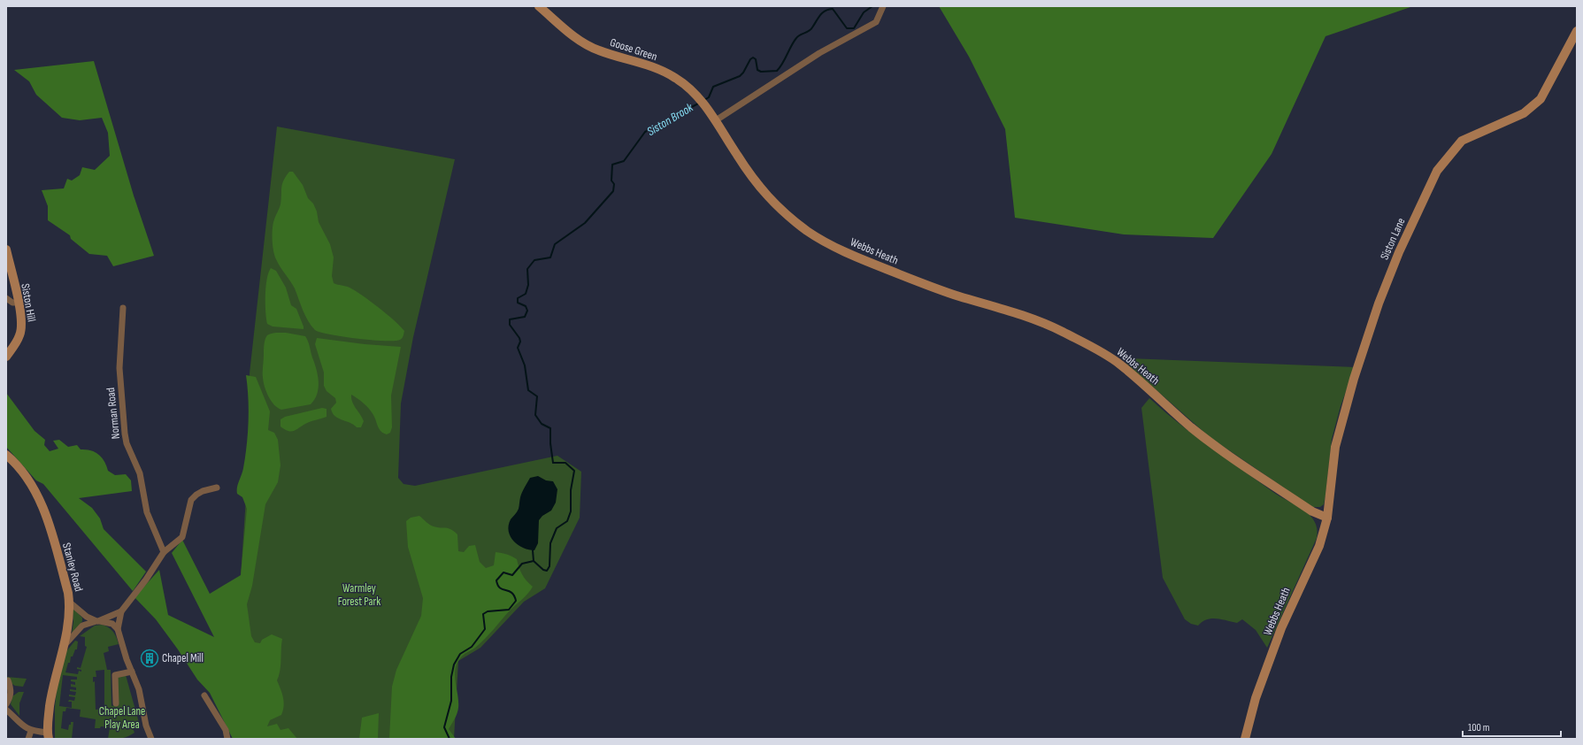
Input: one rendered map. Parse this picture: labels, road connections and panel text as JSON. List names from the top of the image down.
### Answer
{
  "streets": {
    "street": [
      "Goose Green",
      "Siston Lane",
      "Webbs Heath",
      "Siston Hill",
      "Norman Road",
      "Stanley Road"
    ]
  },
  "crossings": [
    ["Goose Green", "Webbs Heath"],
    ["Siston Lane", "Webbs Heath"]
  ],
  "water": ["Siston Brook"],
  "parks": ["Warmley Forest Park", "Chapel Lane Play Area"],
  "places": {
    "building": ["Chapel Mill"]
  },
  "scale_bar": "100 m"
}
